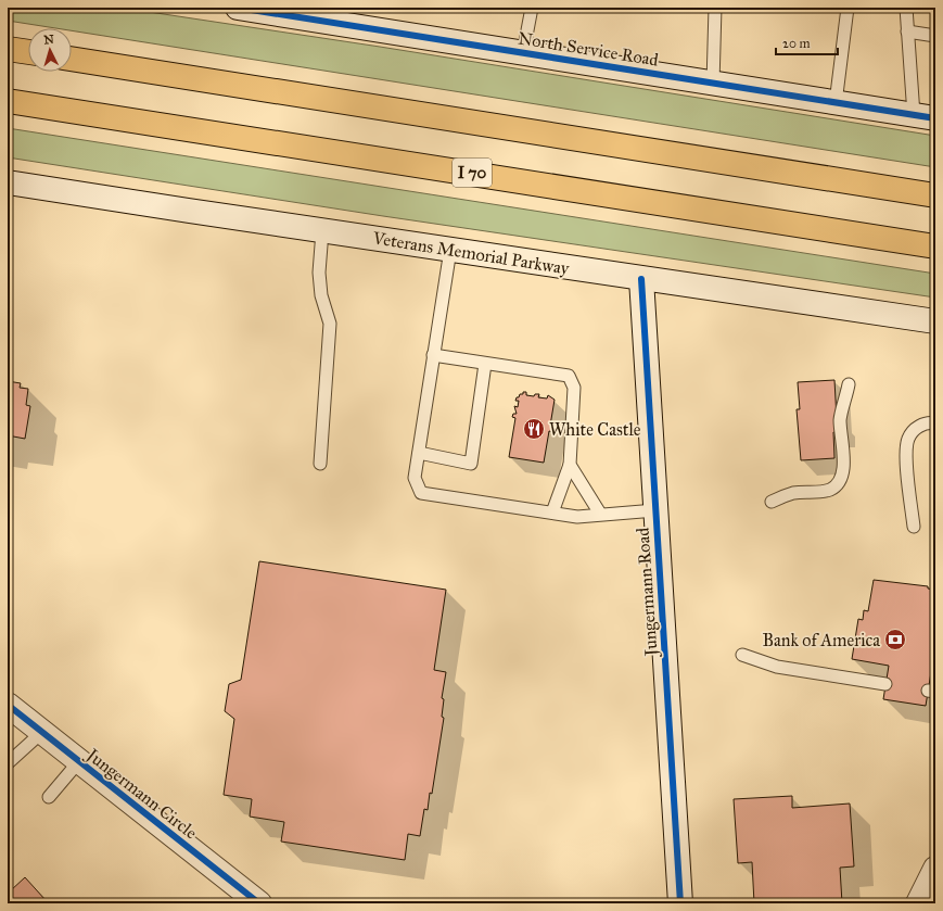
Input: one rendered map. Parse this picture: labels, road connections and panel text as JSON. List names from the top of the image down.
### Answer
{
  "streets": {
    "highway": ["I 70"],
    "street": [
      "North Service Road",
      "Veterans Memorial Parkway",
      "Jungermann Road",
      "Jungermann Circle"
    ]
  },
  "crossings": [
    ["Veterans Memorial Parkway", "Jungermann Road"]
  ],
  "places": {
    "restaurant": ["White Castle"],
    "bank": ["Bank of America"]
  },
  "scale_bar": "20 m",
  "north": "top"
}
